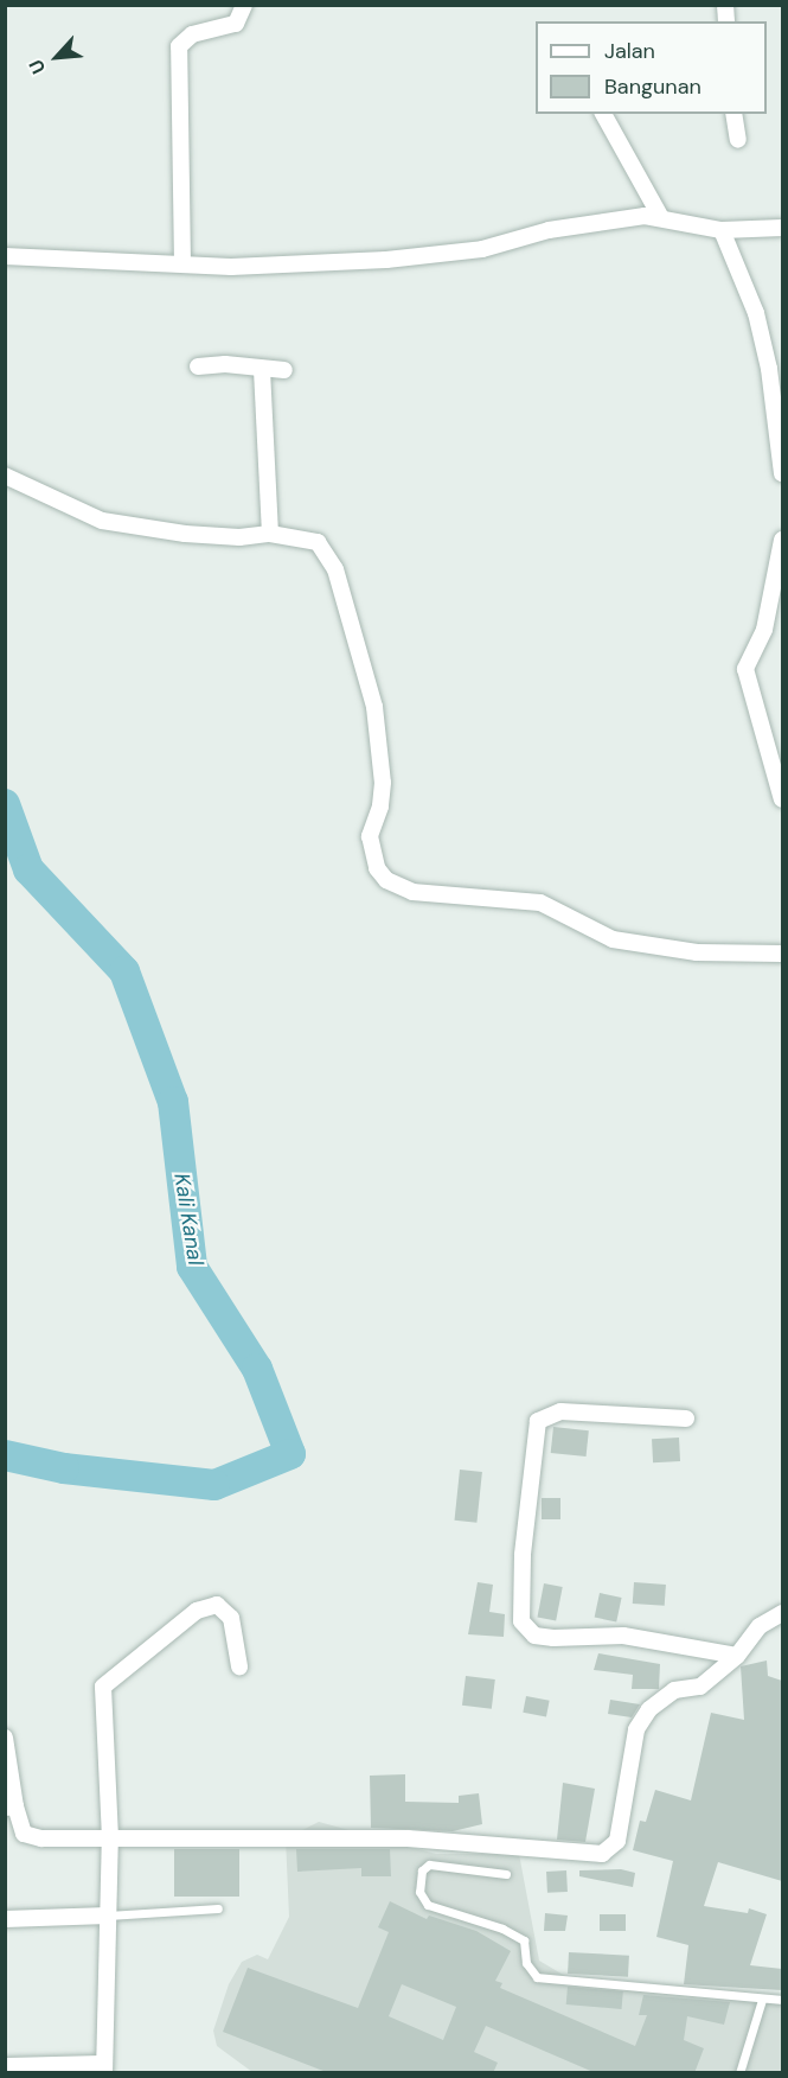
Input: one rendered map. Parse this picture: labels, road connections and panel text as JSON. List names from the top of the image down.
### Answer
{
  "water": ["Kali Kanal"],
  "legend": ["Jalan", "Bangunan"],
  "north": "bottom left"
}
